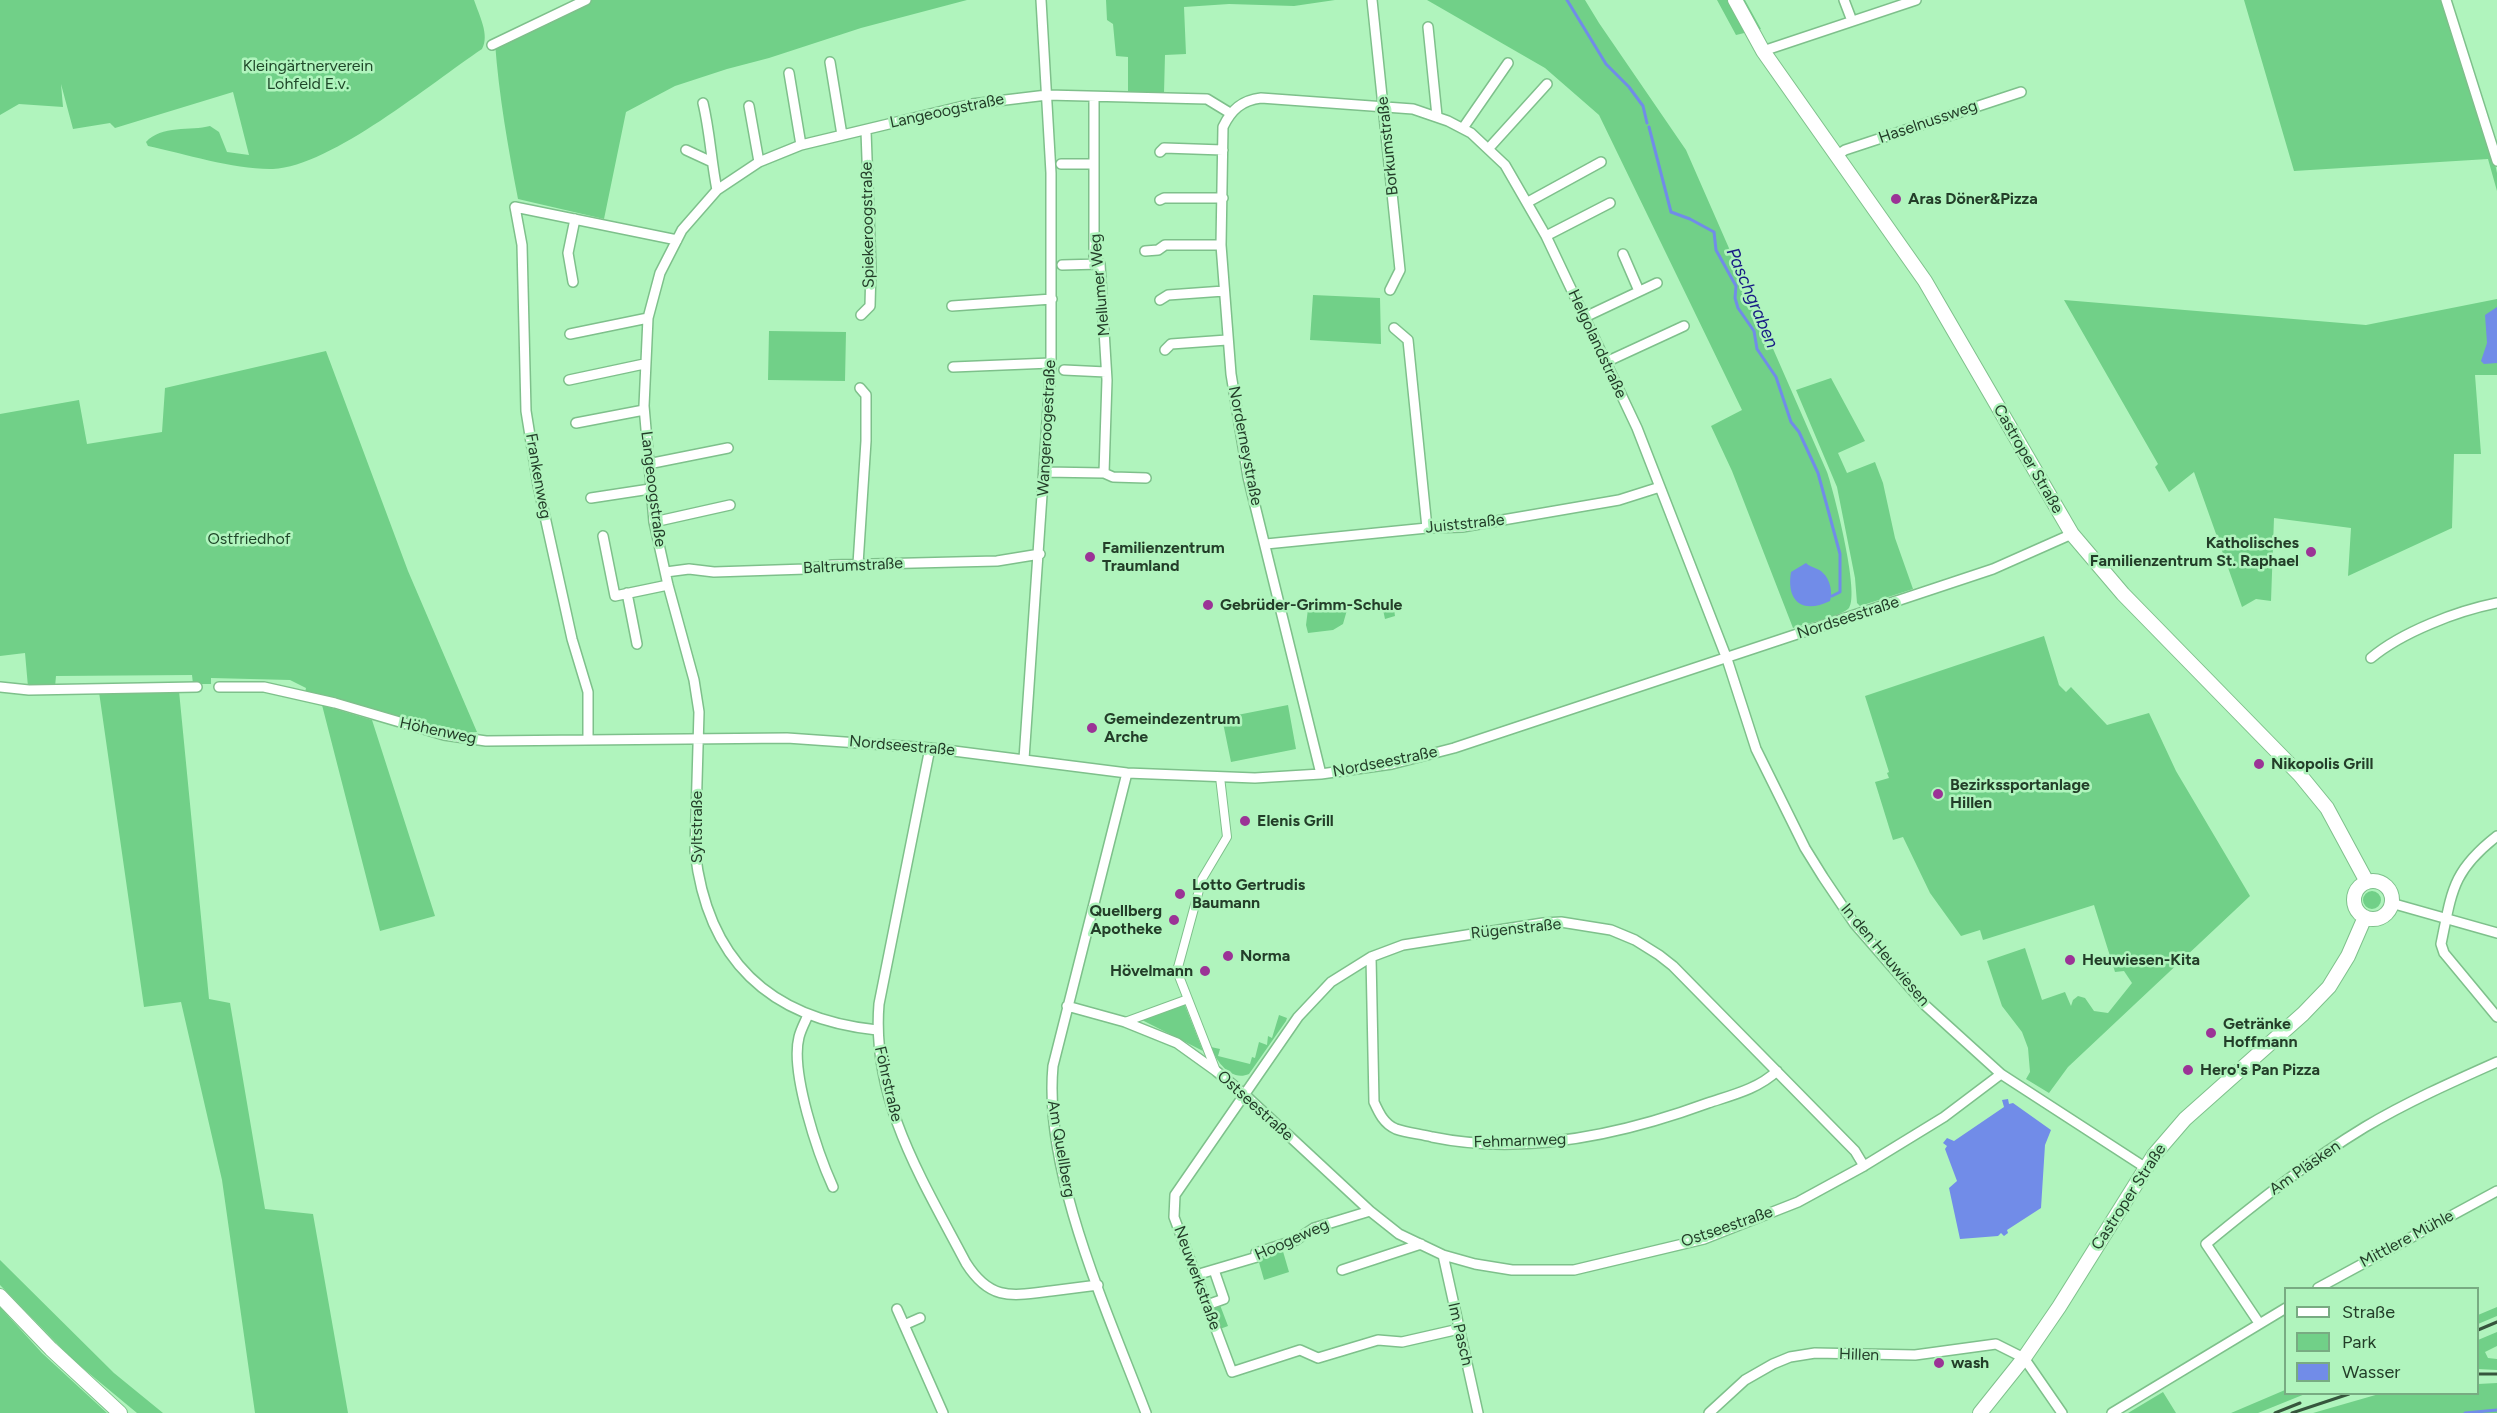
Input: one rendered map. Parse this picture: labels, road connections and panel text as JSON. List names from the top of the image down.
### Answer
{
  "streets": {
    "main road": ["Castroper Straße"],
    "street": [
      "Langeoogstraße",
      "Haselnussweg",
      "Borkumstraße",
      "Spiekeroogstraße",
      "Mellumer Weg",
      "Helgolandstraße",
      "Wangeroogestraße",
      "Norderneystraße",
      "Frankenweg",
      "Juiststraße",
      "Baltrumstraße",
      "Nordseestraße",
      "Höhenweg",
      "Syltstraße",
      "Rügenstraße",
      "In den Heuwiesen",
      "Föhrstraße",
      "Ostseestraße",
      "Fehmarnweg",
      "Am Quellberg",
      "Am Pläsken",
      "Mittlere Mühle",
      "Hoogeweg",
      "Neuwerkstraße",
      "Im Pasch",
      "Hillen"
    ]
  },
  "crossings": [
    ["Langeoogstraße", "Spiekeroogstraße"],
    ["Langeoogstraße", "Wangeroogestraße"],
    ["Langeoogstraße", "Baltrumstraße"],
    ["Langeoogstraße", "Nordseestraße"],
    ["Langeoogstraße", "Höhenweg"],
    ["Langeoogstraße", "Syltstraße"],
    ["Haselnussweg", "Castroper Straße"],
    ["Borkumstraße", "Helgolandstraße"],
    ["Helgolandstraße", "Juiststraße"],
    ["Helgolandstraße", "Nordseestraße"],
    ["Helgolandstraße", "In den Heuwiesen"],
    ["Wangeroogestraße", "Baltrumstraße"],
    ["Wangeroogestraße", "Nordseestraße"],
    ["Norderneystraße", "Juiststraße"],
    ["Norderneystraße", "Nordseestraße"],
    ["Castroper Straße", "Nordseestraße"],
    ["Castroper Straße", "In den Heuwiesen"],
    ["Castroper Straße", "Hillen"],
    ["Frankenweg", "Höhenweg"],
    ["Nordseestraße", "Höhenweg"],
    ["Nordseestraße", "Syltstraße"],
    ["Nordseestraße", "In den Heuwiesen"],
    ["Nordseestraße", "Föhrstraße"],
    ["Nordseestraße", "Am Quellberg"],
    ["Höhenweg", "Syltstraße"],
    ["Syltstraße", "Föhrstraße"],
    ["Rügenstraße", "Ostseestraße"],
    ["Rügenstraße", "Fehmarnweg"],
    ["Rügenstraße", "Neuwerkstraße"],
    ["In den Heuwiesen", "Ostseestraße"],
    ["Föhrstraße", "Am Quellberg"],
    ["Ostseestraße", "Am Quellberg"],
    ["Ostseestraße", "Hoogeweg"],
    ["Ostseestraße", "Neuwerkstraße"],
    ["Ostseestraße", "Im Pasch"],
    ["Hoogeweg", "Neuwerkstraße"],
    ["Neuwerkstraße", "Im Pasch"]
  ],
  "water": ["Paschgraben"],
  "parks": ["Kleingärtnerverein Lohfeld E.v.", "Ostfriedhof"],
  "places": [
    "Aras Döner&Pizza",
    "Katholisches Familienzentrum St. Raphael",
    "Familienzentrum Traumland",
    "Gebrüder-Grimm-Schule",
    "Gemeindezentrum Arche",
    "Nikopolis Grill",
    "Bezirkssportanlage Hillen",
    "Elenis Grill",
    "Lotto Gertrudis Baumann",
    "Quellberg Apotheke",
    "Norma",
    "Heuwiesen-Kita",
    "Hövelmann",
    "Getränke Hoffmann",
    "Hero's Pan Pizza",
    "wash"
  ],
  "legend": ["Straße", "Park", "Wasser"]
}
